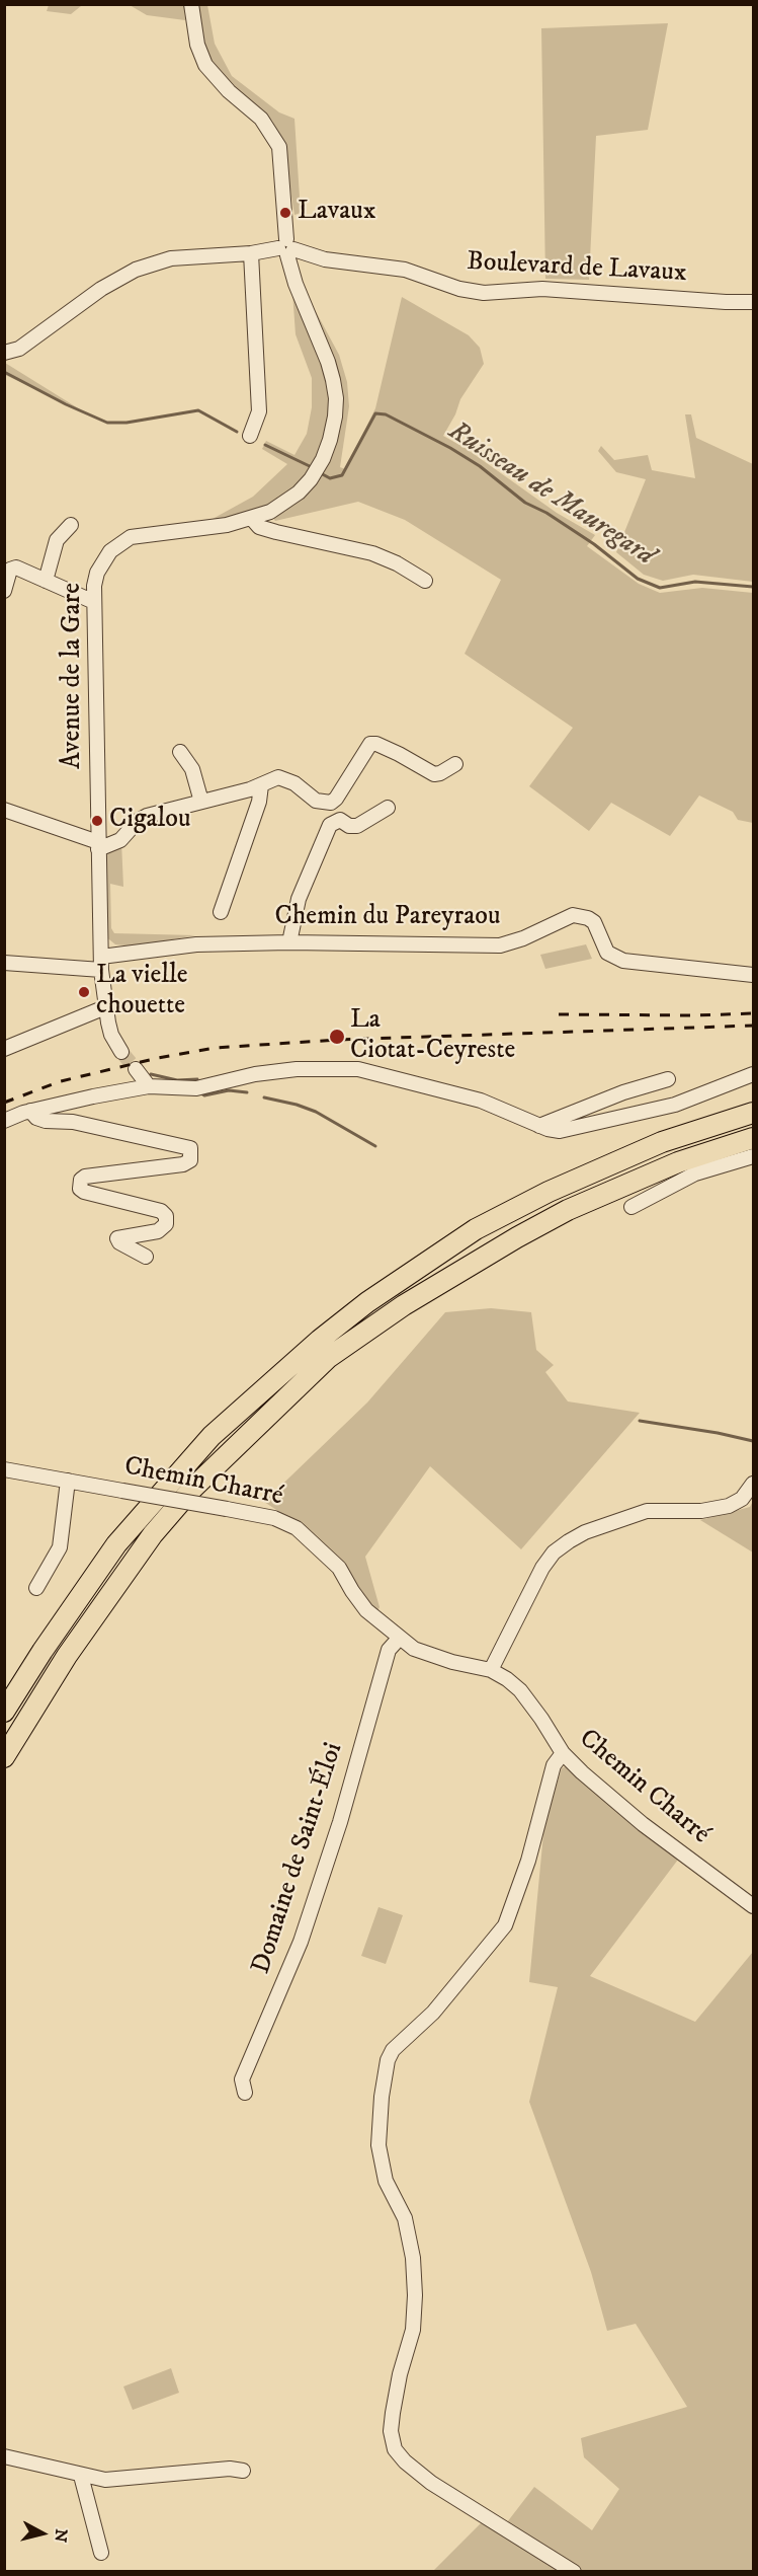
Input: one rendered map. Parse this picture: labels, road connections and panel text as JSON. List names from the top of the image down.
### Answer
{
  "streets": {
    "street": [
      "Boulevard de Lavaux",
      "Avenue de la Gare",
      "Chemin du Pareyraou",
      "Chemin Charré",
      "Domaine de Saint-Éloi"
    ]
  },
  "crossings": [
    ["Boulevard de Lavaux", "Avenue de la Gare"],
    ["Avenue de la Gare", "Chemin du Pareyraou"],
    ["Chemin Charré", "Domaine de Saint-Éloi"]
  ],
  "water": ["Ruisseau de Mauregard"],
  "places": [
    "Lavaux",
    "Cigalou",
    "La vielle chouette",
    "La Ciotat-Ceyreste"
  ],
  "north": "right"
}
